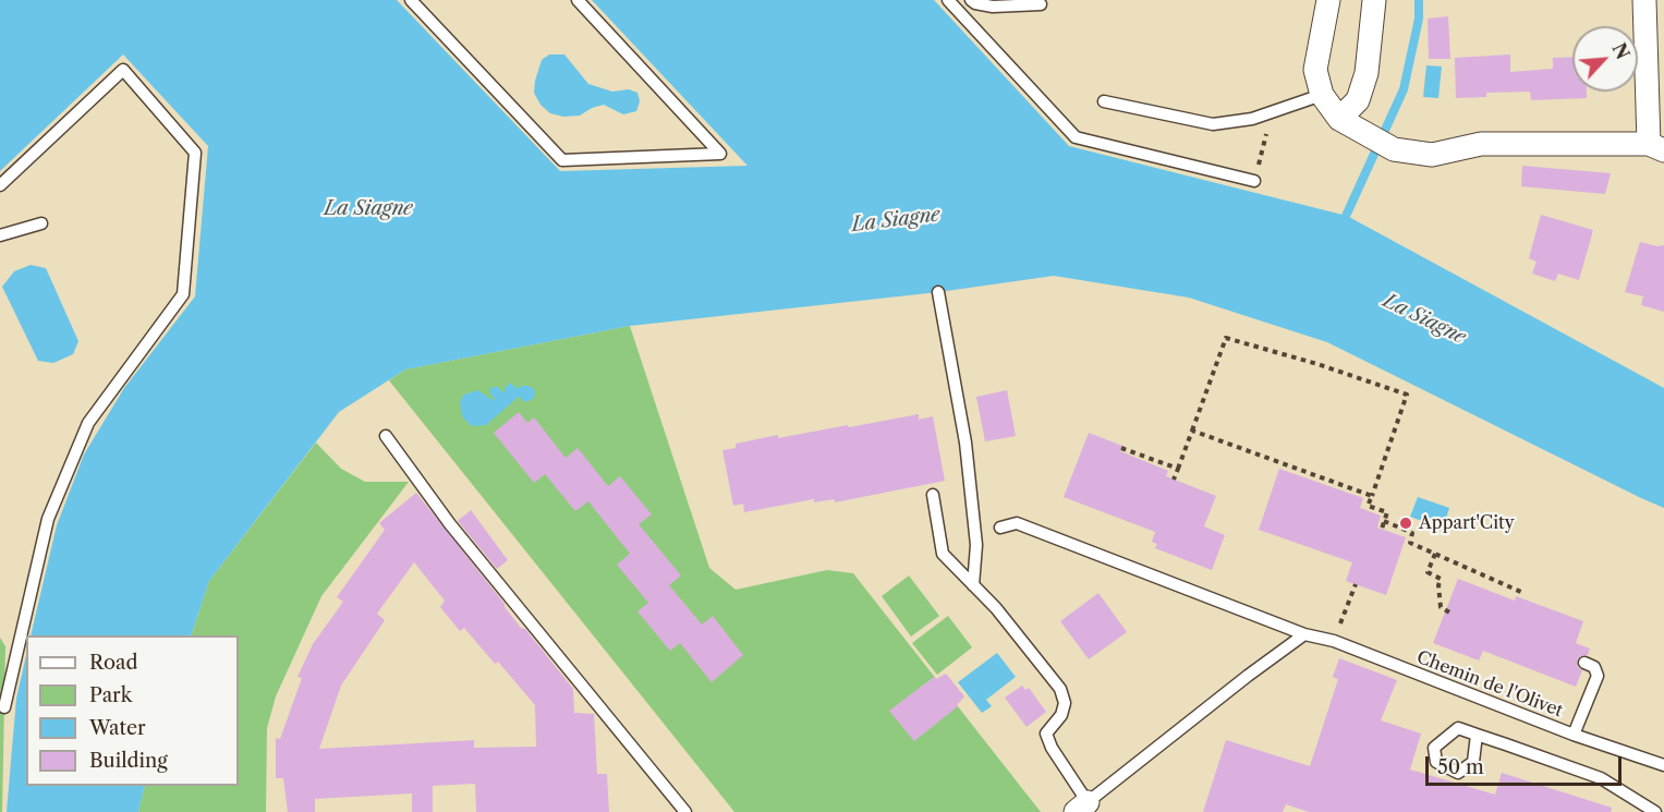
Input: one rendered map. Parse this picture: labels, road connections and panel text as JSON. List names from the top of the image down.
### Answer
{
  "streets": {
    "lane": ["Chemin de l'Olivet"]
  },
  "water": ["La Siagne"],
  "places": ["Appart'City"],
  "legend": [
    "Road",
    "Park",
    "Water",
    "Building"
  ],
  "scale_bar": "50 m",
  "north": "top right"
}
